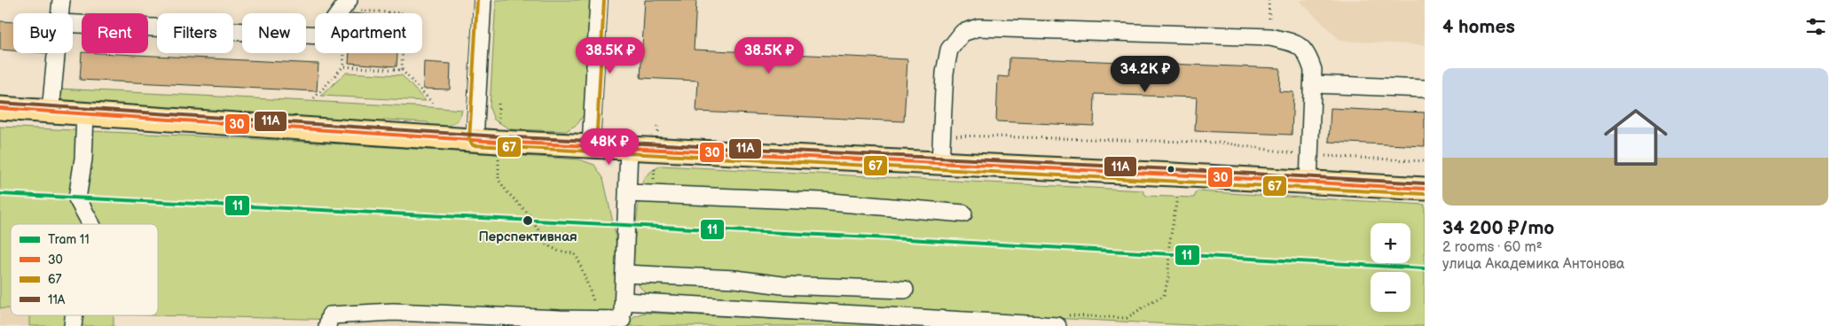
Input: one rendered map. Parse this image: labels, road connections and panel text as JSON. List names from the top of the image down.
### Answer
{
  "places": ["Перспективная"],
  "lines": [
    "transit line 67",
    "transit line 11А",
    "transit line 30",
    "tram line 11"
  ],
  "legend": [
    "Tram 11",
    "30",
    "67",
    "11А"
  ],
  "page": {
    "heading": "4 homes",
    "chip": [
      "Buy",
      "Rent",
      "Filters",
      "New",
      "Apartment"
    ],
    "price": [
      "38.5K ₽",
      "38.5K ₽",
      "34.2K ₽",
      "48K ₽"
    ],
    "list": [
      {
        "name": "34 200 ₽/mo",
        "note": "2 rooms · 60 m² · улица Академика Антонова"
      }
    ],
    "map_buttons": ["+", "−"]
  }
}
